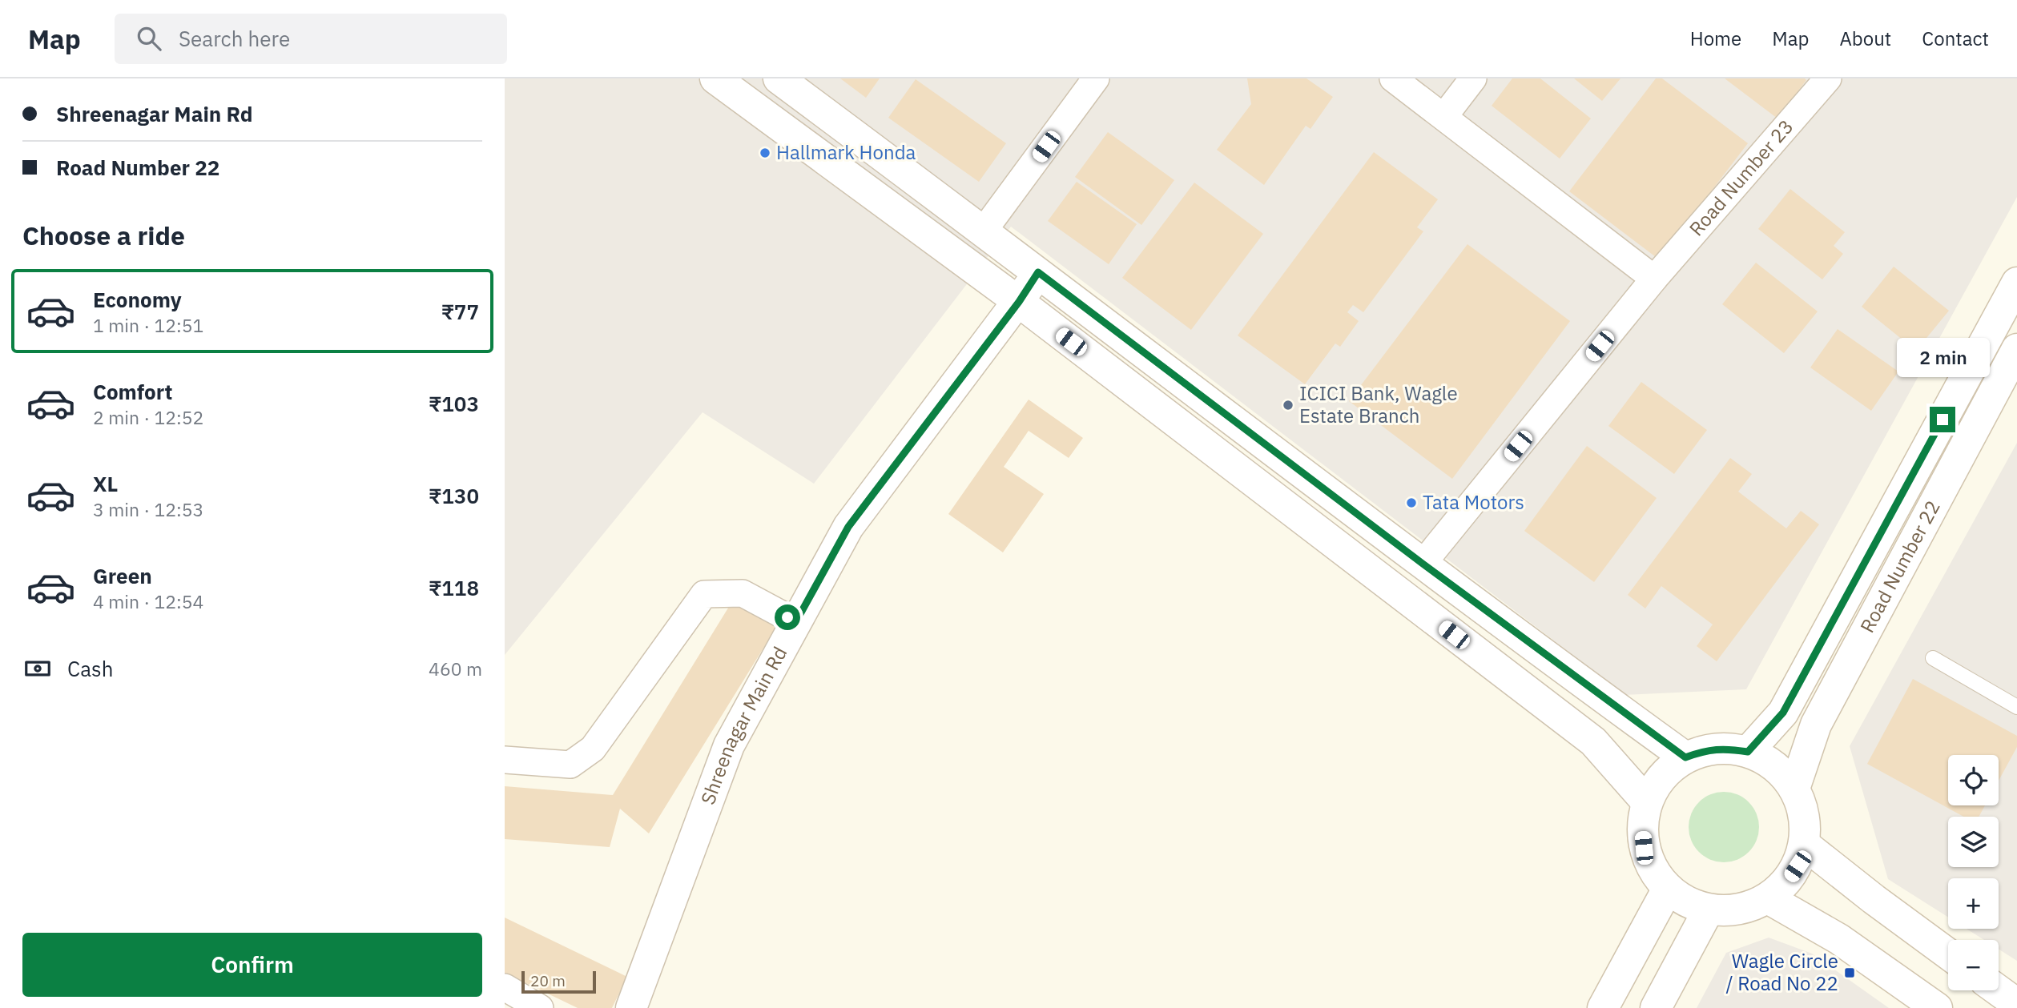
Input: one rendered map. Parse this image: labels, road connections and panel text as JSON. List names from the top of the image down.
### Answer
{
  "streets": {
    "street": ["Road Number 23", "Road Number 22", "Shreenagar Main Rd"]
  },
  "places": {
    "other": ["Hallmark Honda", "ICICI Bank, Wagle Estate Branch", "Tata Motors"],
    "transit": ["Wagle Circle / Road No 22"]
  },
  "scale_bar": "20 m",
  "page": {
    "header": "Map",
    "search": "Search here",
    "nav": [
      "Home",
      "Map",
      "About",
      "Contact"
    ],
    "banner": ["Shreenagar Main Rd", "Road Number 22"],
    "heading": "Choose a ride",
    "list": [
      {
        "name": "Economy",
        "note": "1 min · 12:51",
        "value": "₹77"
      },
      {
        "name": "Comfort",
        "note": "2 min · 12:52",
        "value": "₹103"
      },
      {
        "name": "XL",
        "note": "3 min · 12:53",
        "value": "₹130"
      },
      {
        "name": "Green",
        "note": "4 min · 12:54",
        "value": "₹118"
      }
    ],
    "bubble": "2 min",
    "pay": ["Cash", "460 m"],
    "map_buttons": ["+", "−"],
    "buttons": "Confirm",
    "scale": "20 m"
  }
}
